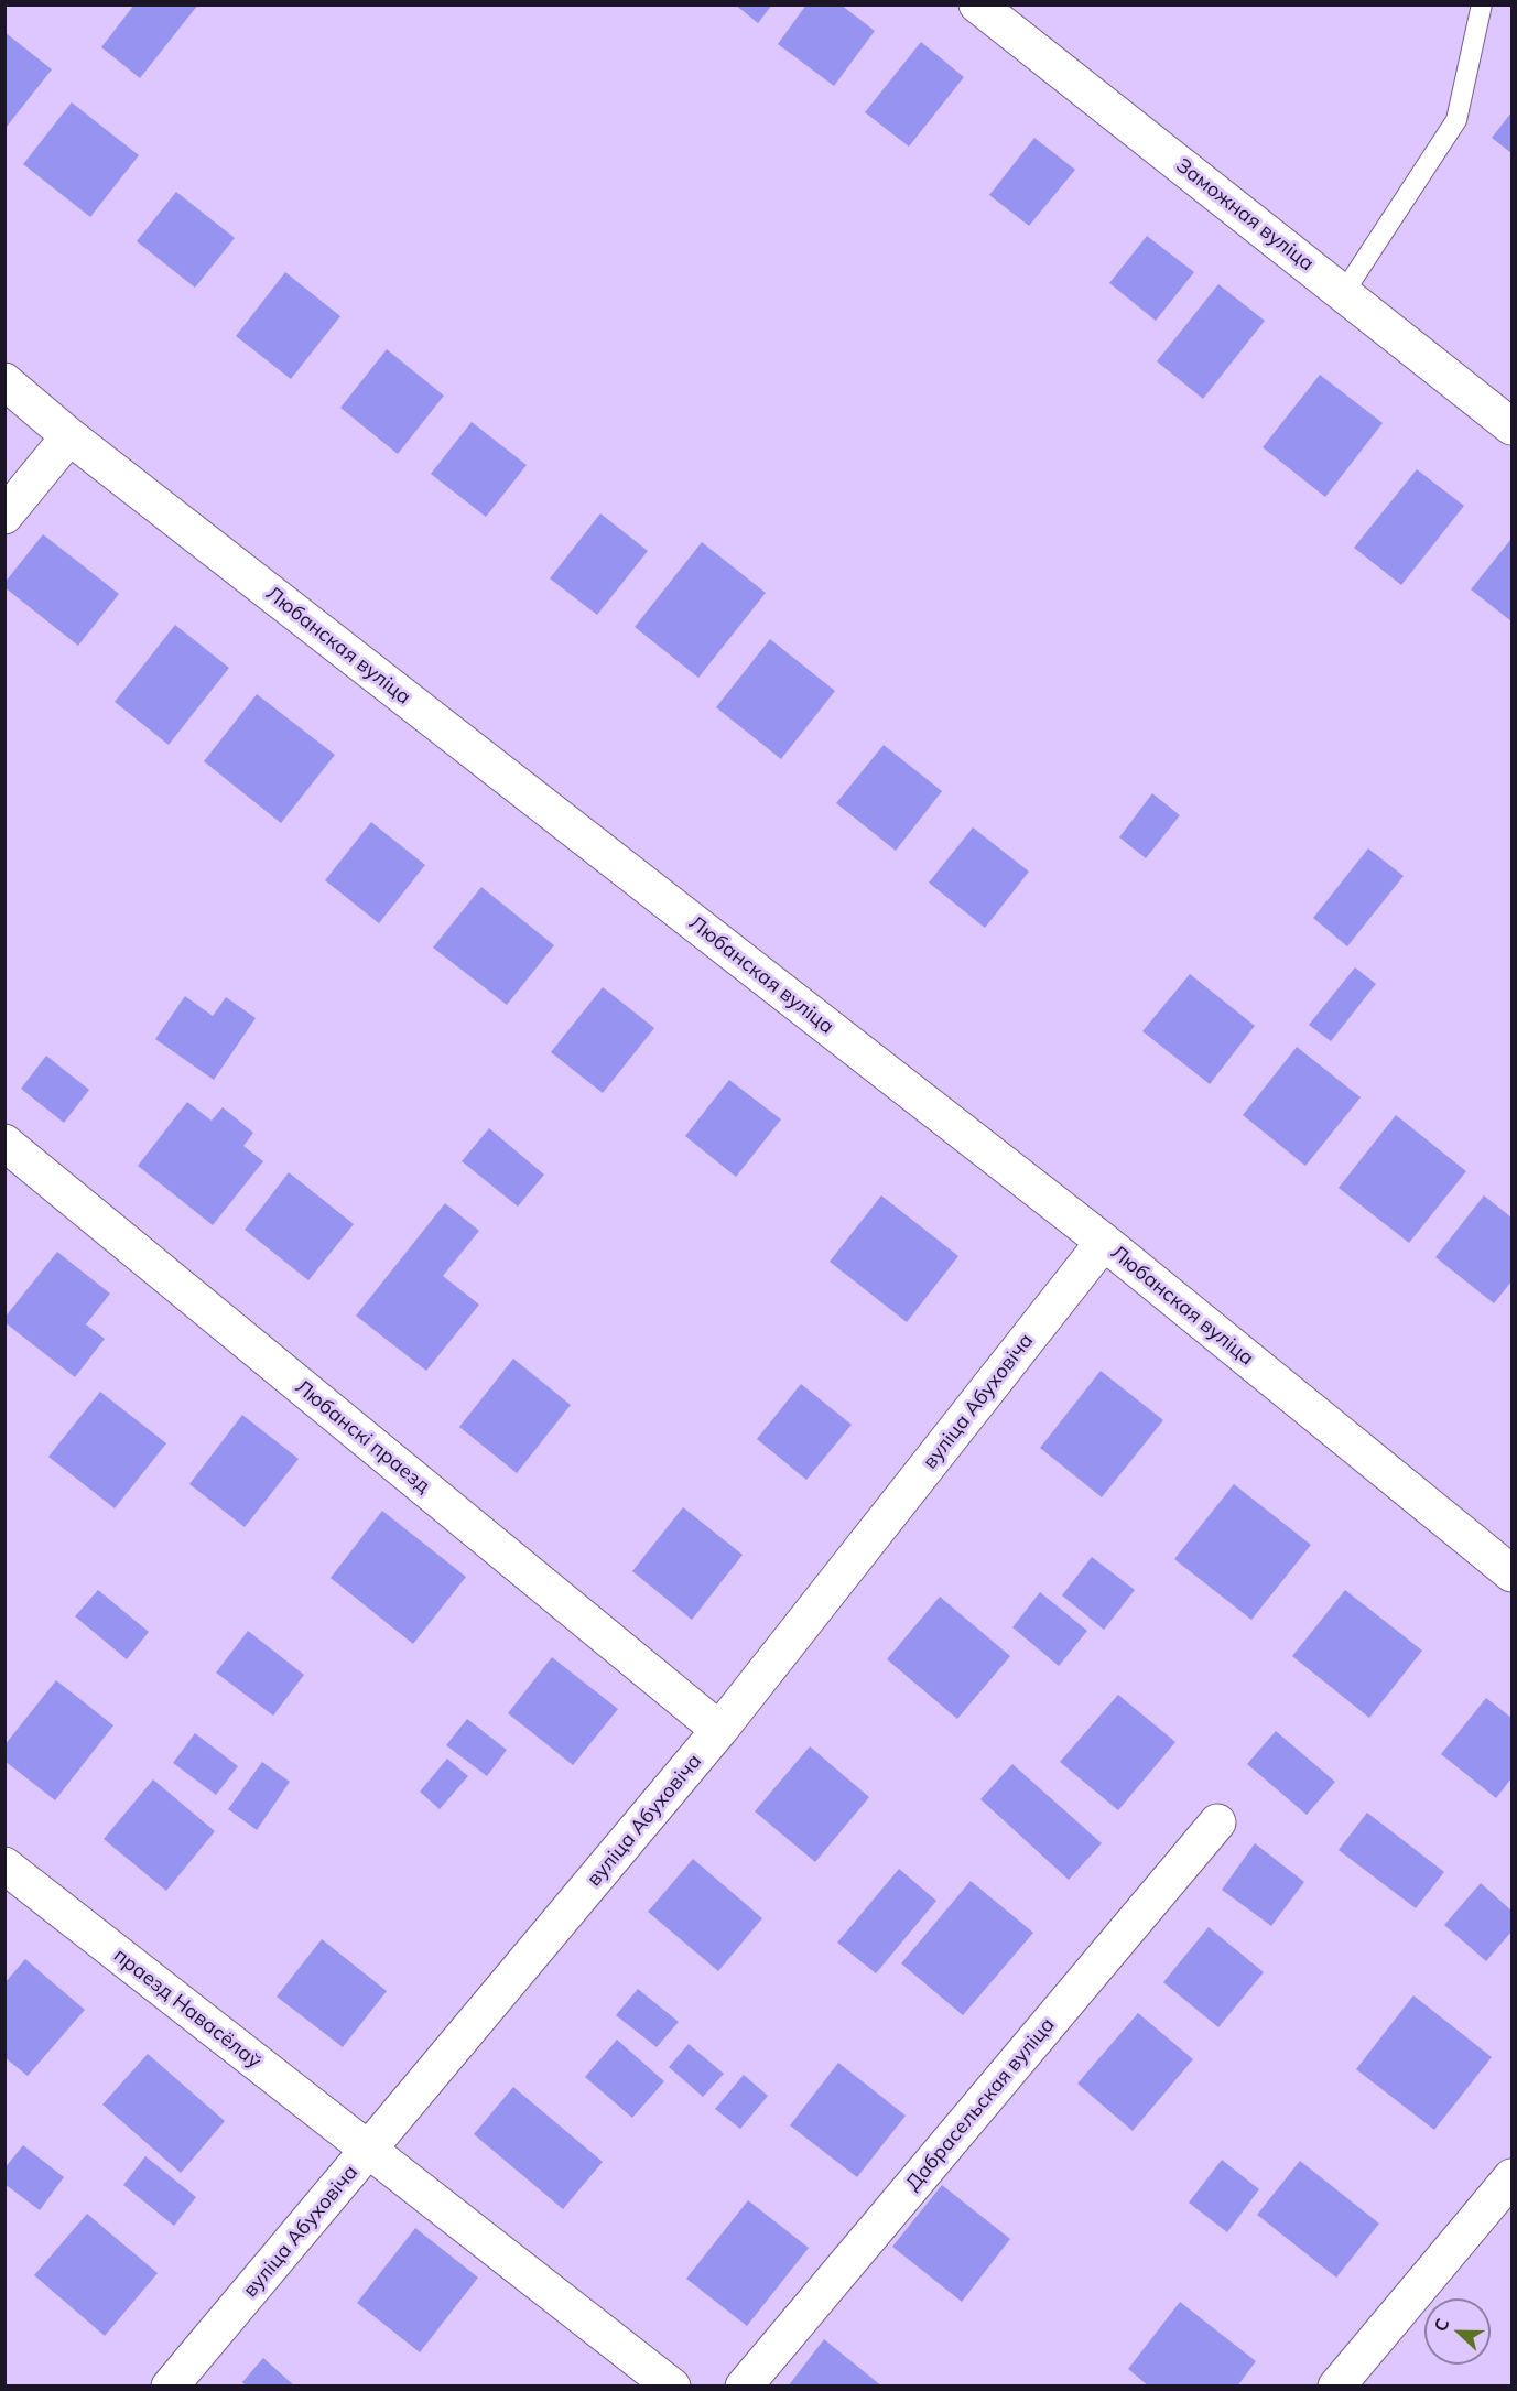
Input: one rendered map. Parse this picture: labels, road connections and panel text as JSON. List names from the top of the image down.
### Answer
{
  "streets": {
    "street": [
      "Заможная вуліца",
      "Любанская вуліца",
      "вуліца Абуховіча",
      "Любанскі праезд",
      "праезд Навасёлаў",
      "Дабрасельская вуліца"
    ]
  },
  "crossings": [
    ["Любанская вуліца", "вуліца Абуховіча"],
    ["вуліца Абуховіча", "Любанскі праезд"],
    ["вуліца Абуховіча", "праезд Навасёлаў"]
  ],
  "north": "left"
}
